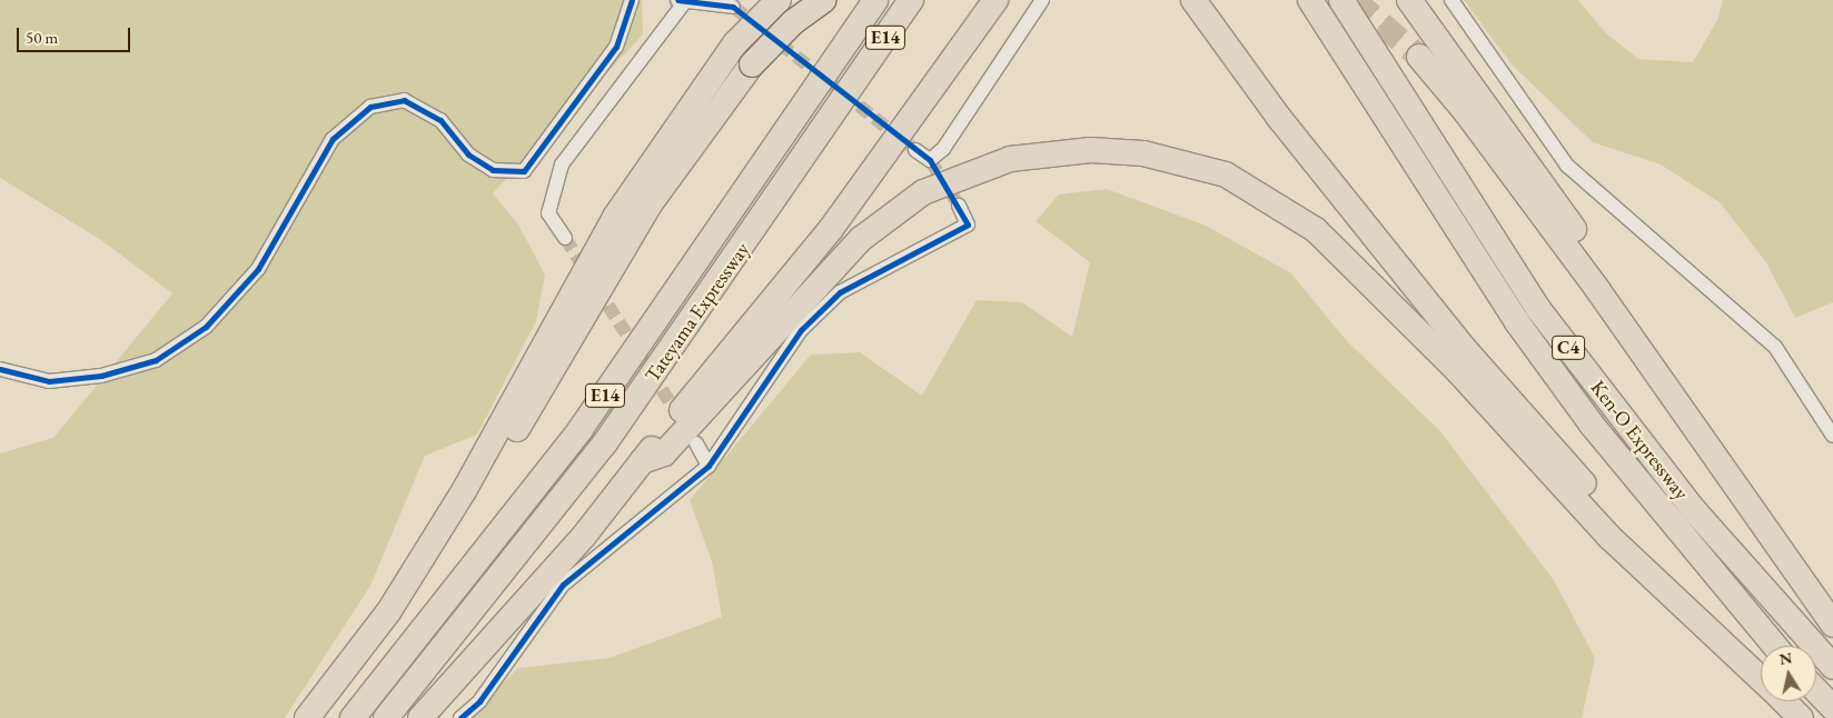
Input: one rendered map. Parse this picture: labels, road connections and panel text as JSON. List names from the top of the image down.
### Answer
{
  "streets": {
    "highway": [
      "E14",
      "Tateyama Expressway",
      "C4",
      "Ken-O Expressway"
    ]
  },
  "scale_bar": "50 m",
  "north": "top"
}
